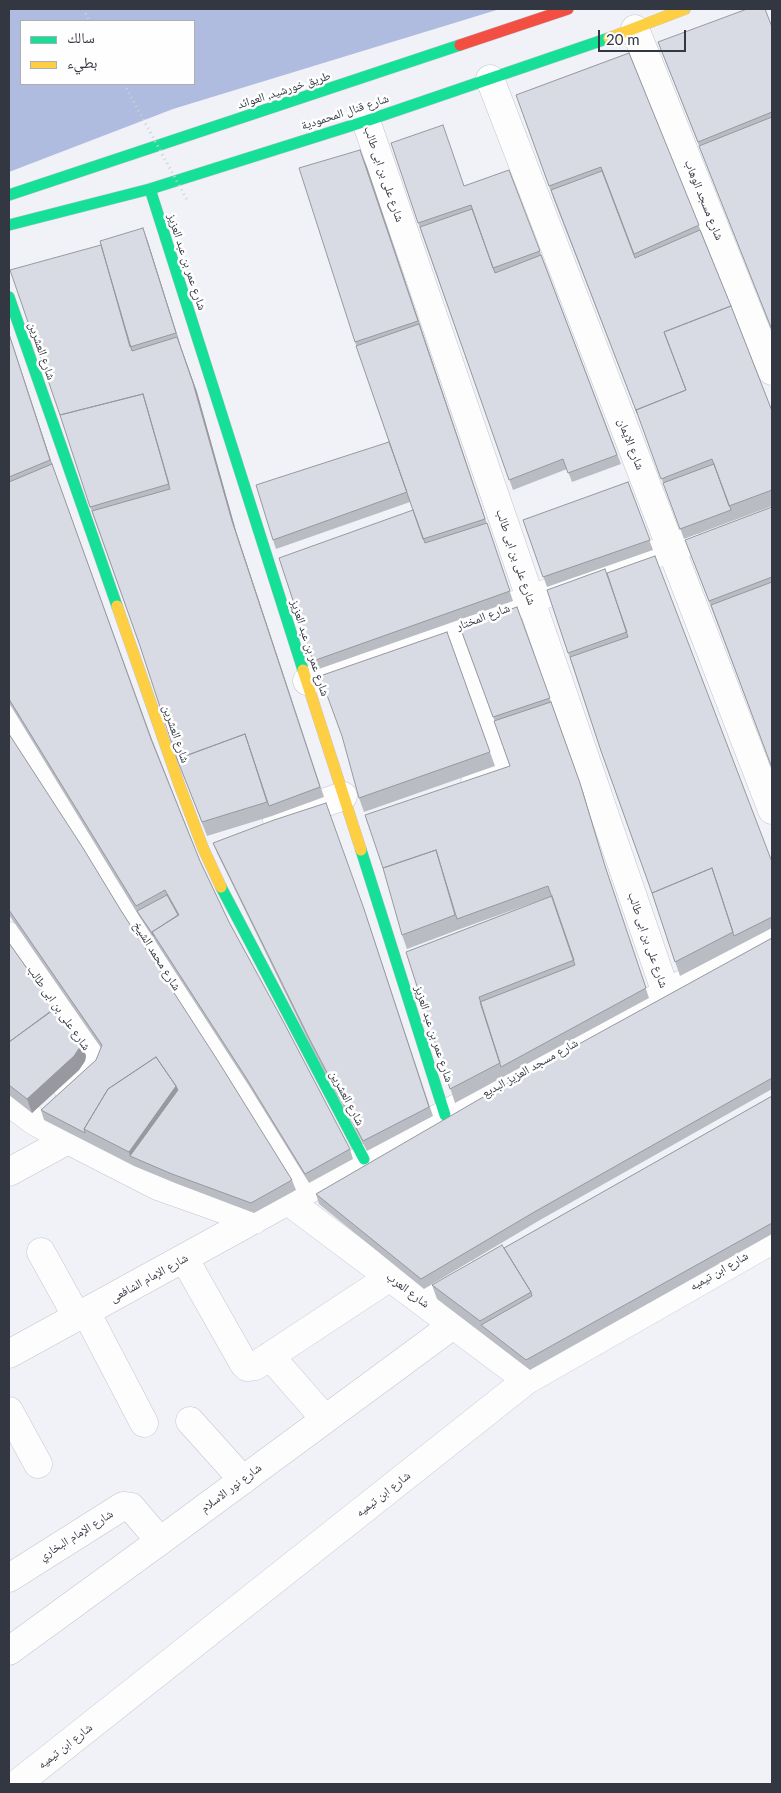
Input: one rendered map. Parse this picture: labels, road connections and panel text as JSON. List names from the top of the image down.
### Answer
{
  "streets": {
    "street": [
      "طريق خورشيد, العوائد",
      "شارع قنال المحمودية",
      "شارع على بن ابى طالب",
      "شارع مسجد الوهاب",
      "شارع عمر بن عبد العزيز",
      "شارع العشرين",
      "شارع الايمان",
      "شارع المختار",
      "شارع محمد الشيخ",
      "شارع مسجد العزيز البديع",
      "شارع ابن تيميه",
      "شارع الإمام الشافعى",
      "شارع العرب",
      "شارع نور الاسلام",
      "شارع الإمام البخاري"
    ]
  },
  "crossings": [
    ["شارع قنال المحمودية", "شارع على بن ابى طالب"],
    ["شارع قنال المحمودية", "شارع مسجد الوهاب"],
    ["شارع قنال المحمودية", "شارع عمر بن عبد العزيز"],
    ["شارع قنال المحمودية", "شارع الايمان"],
    ["شارع على بن ابى طالب", "شارع المختار"],
    ["شارع على بن ابى طالب", "شارع مسجد العزيز البديع"],
    ["شارع عمر بن عبد العزيز", "شارع المختار"],
    ["شارع عمر بن عبد العزيز", "شارع مسجد العزيز البديع"],
    ["شارع العشرين", "شارع مسجد العزيز البديع"],
    ["شارع الايمان", "شارع المختار"],
    ["شارع محمد الشيخ", "شارع مسجد العزيز البديع"],
    ["شارع محمد الشيخ", "شارع الإمام الشافعى"],
    ["شارع محمد الشيخ", "شارع العرب"],
    ["شارع مسجد العزيز البديع", "شارع الإمام الشافعى"],
    ["شارع مسجد العزيز البديع", "شارع العرب"],
    ["شارع ابن تيميه", "شارع العرب"],
    ["شارع الإمام الشافعى", "شارع العرب"],
    ["شارع العرب", "شارع نور الاسلام"],
    ["شارع نور الاسلام", "شارع الإمام البخاري"]
  ],
  "legend": ["سالك", "بطيء"],
  "scale_bar": "20 m"
}
